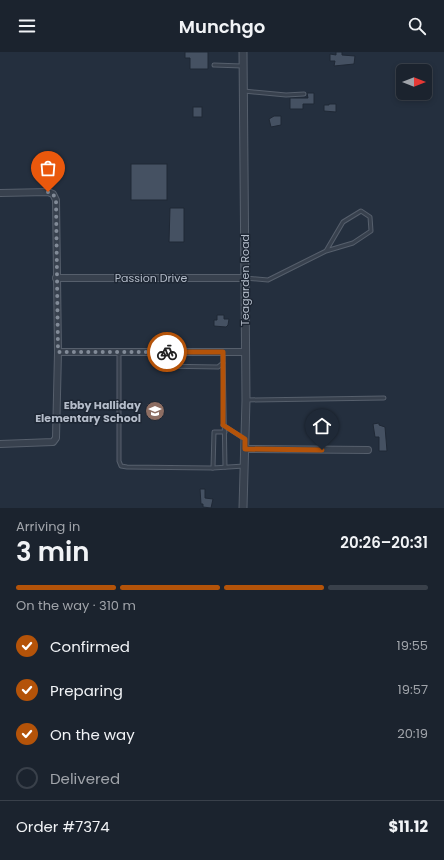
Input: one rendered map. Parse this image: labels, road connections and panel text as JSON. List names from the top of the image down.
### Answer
{
  "streets": {
    "street": ["Passion Drive", "Teagarden Road"]
  },
  "crossings": [
    ["Passion Drive", "Teagarden Road"]
  ],
  "places": {
    "school or university": ["Ebby Halliday Elementary School"]
  },
  "north": "right",
  "page": {
    "header": "Munchgo",
    "heading": ["3 min", "Arriving in", "20:26–20:31"],
    "panel": ["Order #7374", "$11.12"],
    "bar": "On the way · 310 m",
    "list": [
      ["Confirmed", "19:55"],
      ["Preparing", "19:57"],
      ["On the way", "20:19"],
      "Delivered"
    ]
  }
}
